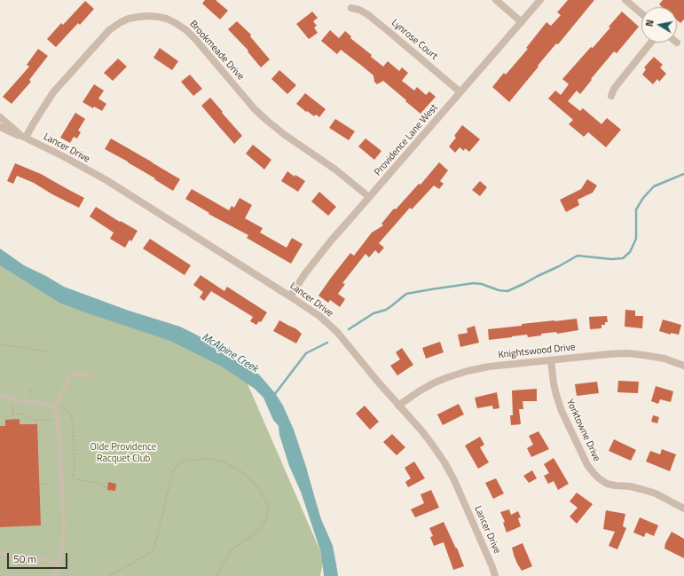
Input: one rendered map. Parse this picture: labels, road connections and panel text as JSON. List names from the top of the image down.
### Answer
{
  "streets": {
    "street": [
      "Lynrose Court",
      "Brookmeade Drive",
      "Providence Lane West",
      "Lancer Drive",
      "Knightswood Drive",
      "Yorktowne Drive"
    ]
  },
  "crossings": [
    ["Lynrose Court", "Providence Lane West"],
    ["Brookmeade Drive", "Providence Lane West"],
    ["Brookmeade Drive", "Lancer Drive"],
    ["Providence Lane West", "Lancer Drive"],
    ["Lancer Drive", "Knightswood Drive"],
    ["Knightswood Drive", "Yorktowne Drive"]
  ],
  "water": ["McAlpine Creek"],
  "parks": ["Olde Providence Racquet Club"],
  "scale_bar": "50 m",
  "north": "left"
}
